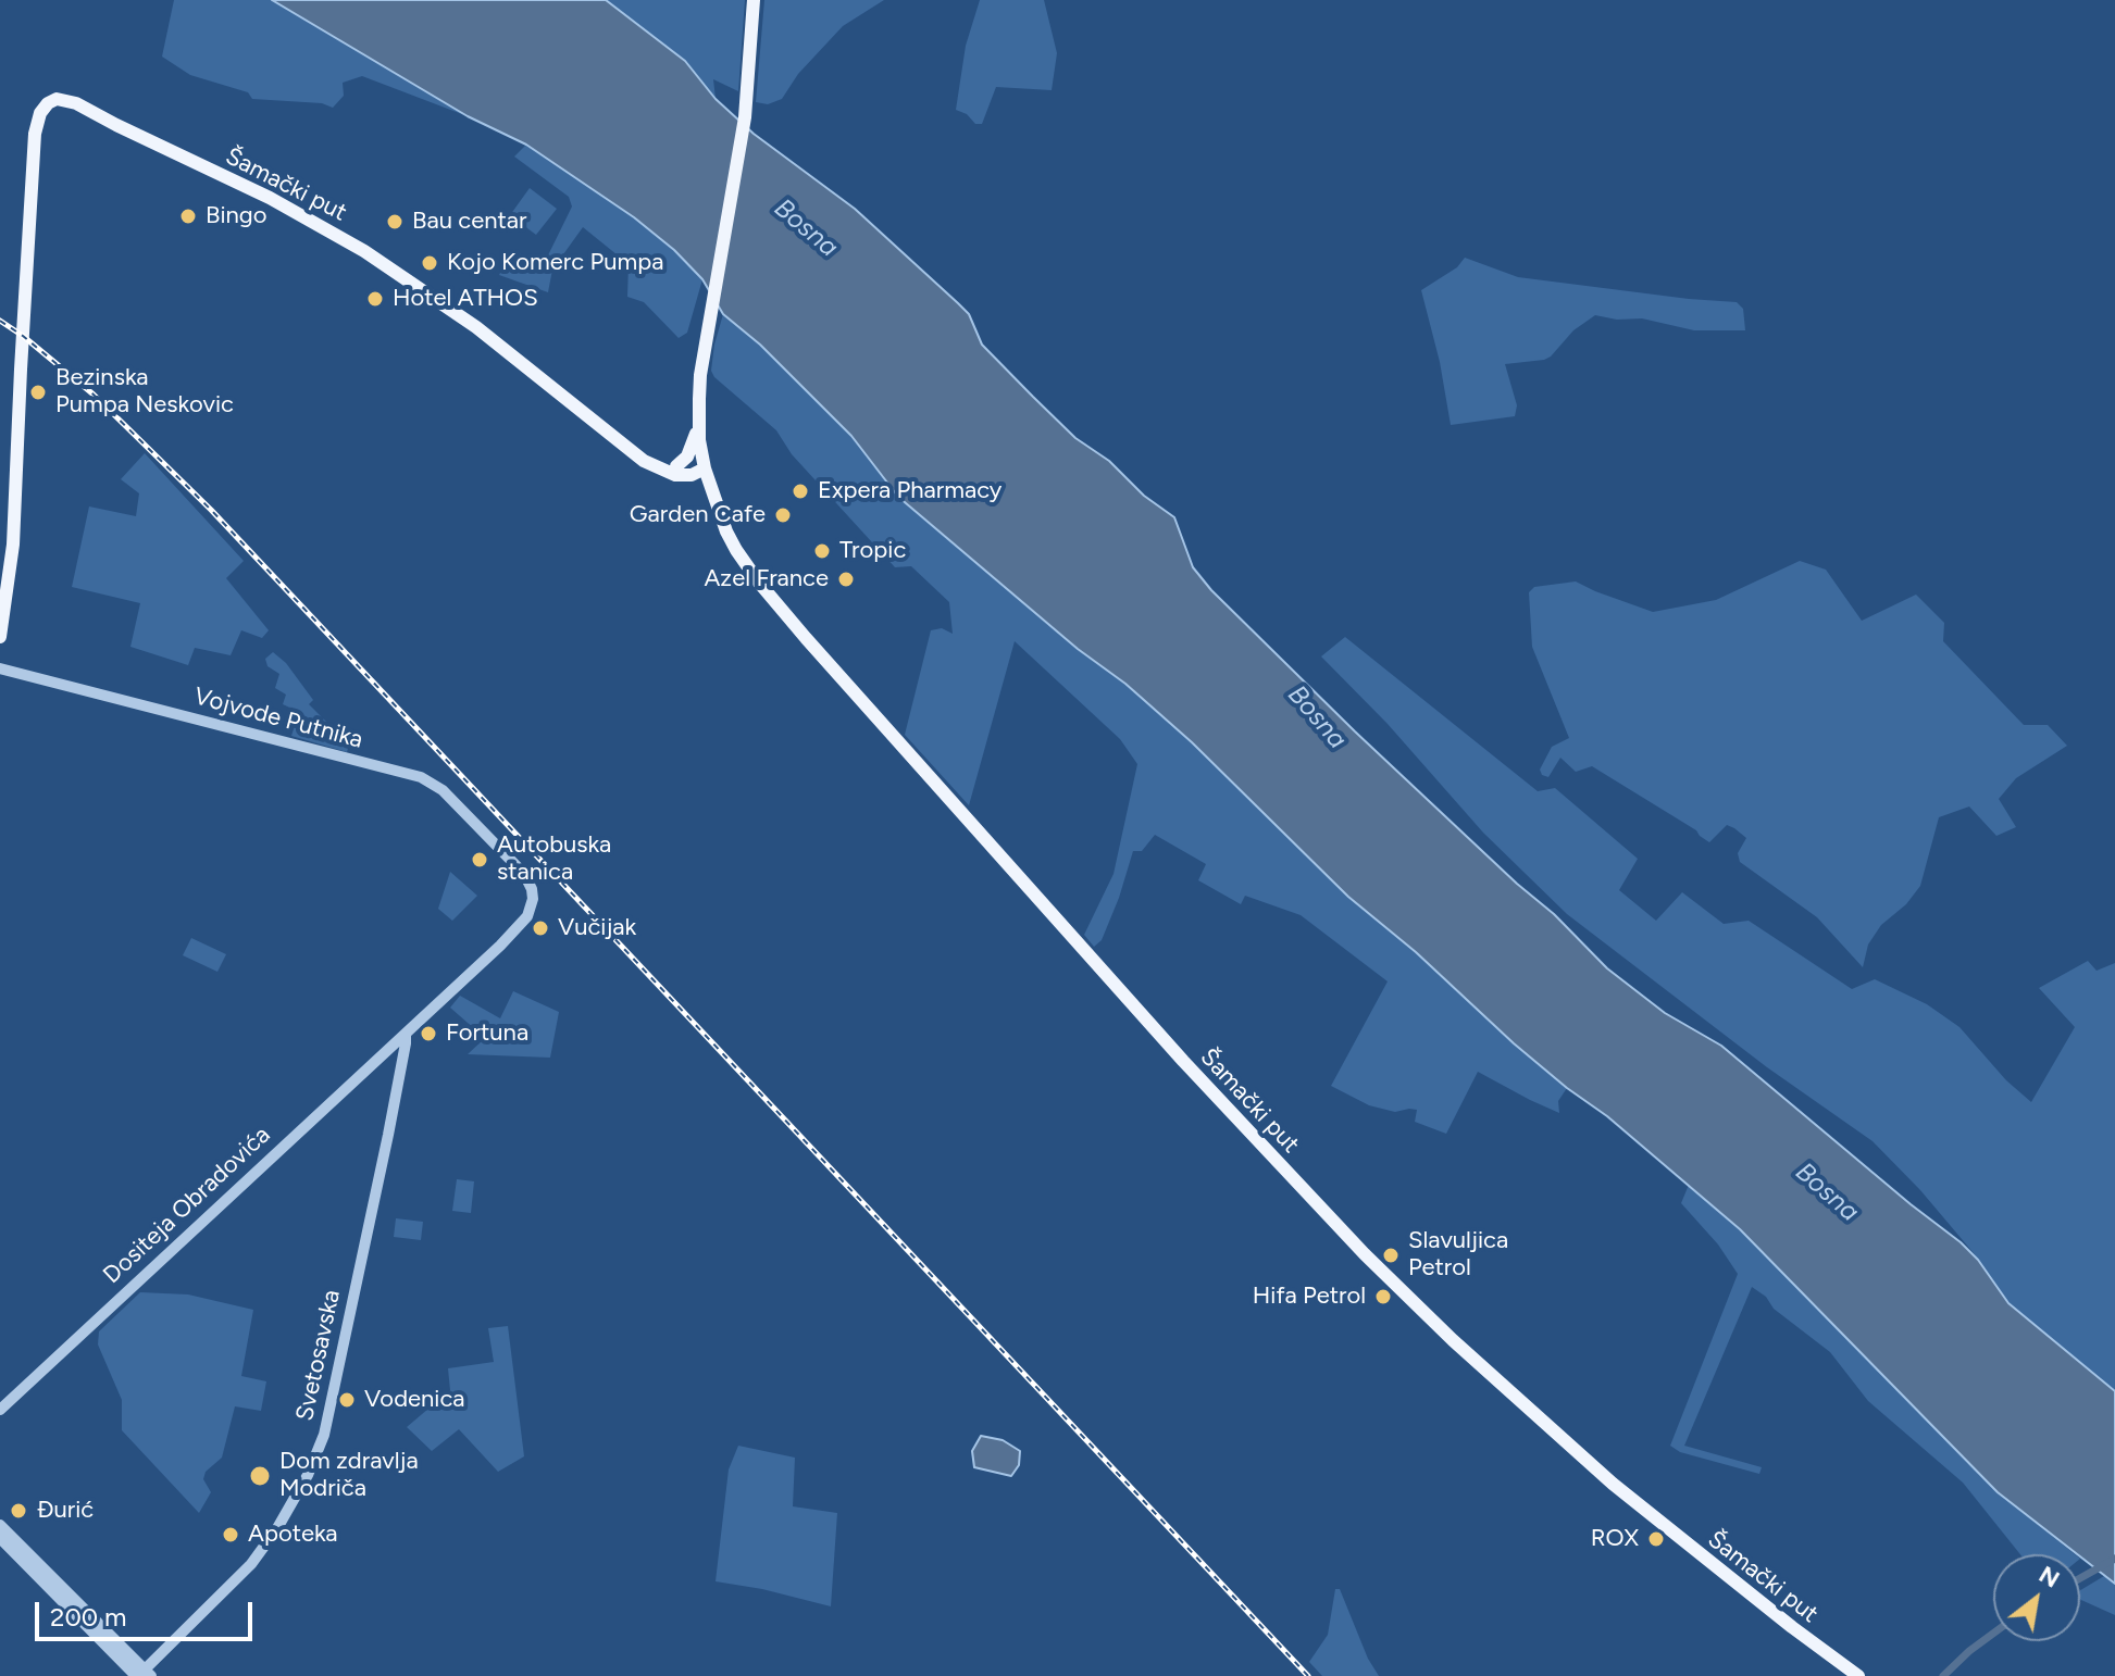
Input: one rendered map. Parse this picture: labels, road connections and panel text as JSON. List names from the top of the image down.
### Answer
{
  "streets": {
    "main road": ["Šamački put"],
    "street": ["Vojvode Putnika", "Dositeja Obradovića", "Svetosavska"]
  },
  "crossings": [
    ["Vojvode Putnika", "Dositeja Obradovića"],
    ["Dositeja Obradovića", "Svetosavska"]
  ],
  "water": ["Bosna"],
  "places": [
    "Bingo",
    "Bau centar",
    "Kojo Komerc Pumpa",
    "Hotel ATHOS",
    "Bezinska Pumpa Neskovic",
    "Expera Pharmacy",
    "Garden Cafe",
    "Tropic",
    "Azel France",
    "Autobuska stanica",
    "Vučijak",
    "Fortuna",
    "Slavuljica Petrol",
    "Hifa Petrol",
    "Vodenica",
    "Dom zdravlja Modriča",
    "Đurić",
    "Apoteka",
    "ROX"
  ],
  "scale_bar": "200 m",
  "north": "top right"
}
